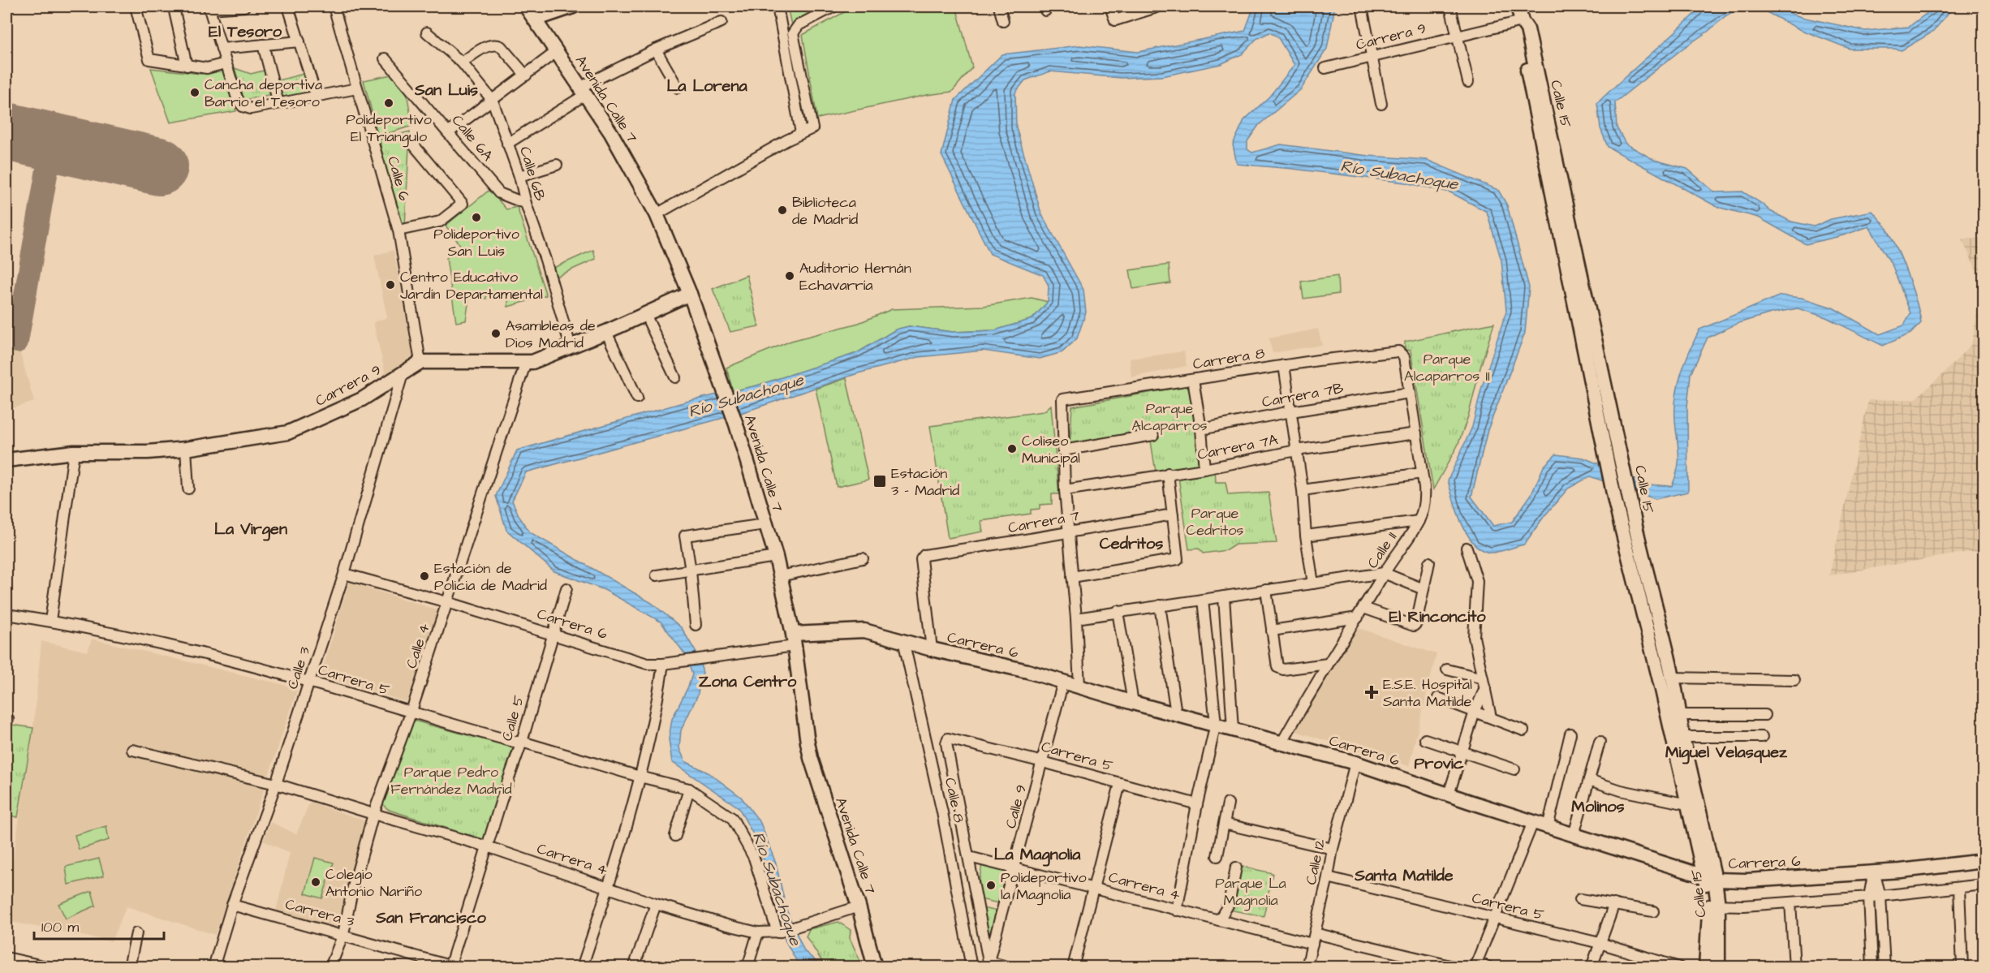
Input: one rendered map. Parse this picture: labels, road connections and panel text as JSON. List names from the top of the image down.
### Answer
{
  "streets": {
    "street": [
      "Carrera 9",
      "Avenida Calle 7",
      "Calle 15",
      "Calle 6A",
      "Calle 6B",
      "Calle 6",
      "Carrera 8",
      "Carrera 7B",
      "Carrera 7A",
      "Carrera 7",
      "Calle 11",
      "Carrera 6",
      "Calle 4",
      "Calle 3",
      "Carrera 5",
      "Calle 5",
      "Calle 8",
      "Calle 9",
      "Carrera 4",
      "Calle 12",
      "Carrera 3"
    ]
  },
  "crossings": [
    ["Carrera 9", "Calle 15"],
    ["Carrera 9", "Calle 6"],
    ["Carrera 9", "Calle 3"],
    ["Avenida Calle 7", "Carrera 6"],
    ["Avenida Calle 7", "Carrera 4"],
    ["Calle 15", "Carrera 6"],
    ["Calle 6A", "Calle 6B"],
    ["Carrera 8", "Calle 11"],
    ["Carrera 7B", "Calle 11"],
    ["Carrera 7A", "Calle 11"],
    ["Carrera 7", "Carrera 6"],
    ["Calle 11", "Carrera 6"],
    ["Carrera 6", "Calle 4"],
    ["Carrera 6", "Calle 3"],
    ["Carrera 6", "Calle 5"],
    ["Carrera 6", "Calle 8"],
    ["Carrera 6", "Calle 9"],
    ["Carrera 6", "Calle 12"],
    ["Calle 4", "Carrera 5"],
    ["Calle 4", "Carrera 4"],
    ["Calle 4", "Carrera 3"],
    ["Calle 3", "Carrera 5"],
    ["Calle 3", "Carrera 4"],
    ["Calle 3", "Carrera 3"],
    ["Carrera 5", "Calle 5"],
    ["Carrera 5", "Calle 9"],
    ["Carrera 5", "Carrera 4"],
    ["Carrera 5", "Calle 12"],
    ["Calle 5", "Carrera 4"],
    ["Calle 5", "Carrera 3"],
    ["Calle 9", "Carrera 4"],
    ["Carrera 4", "Calle 12"]
  ],
  "districts": [
    "El Tesoro",
    "La Lorena",
    "San Luis",
    "La Virgen",
    "Cedritos",
    "El Rinconcito",
    "Zona Centro",
    "Miguel Velasquez",
    "Provic",
    "Molinos",
    "La Magnolia",
    "Santa Matilde",
    "San Francisco"
  ],
  "water": ["Río Subachoque"],
  "parks": [
    "Parque Alcaparros II",
    "Parque Alcaparros",
    "Parque Cedritos",
    "Parque Pedro Fernández Madrid",
    "Parque La Magnolia"
  ],
  "places": {
    "other": [
      "Cancha deportiva Barrio el Tesoro",
      "Polideportivo El Triangulo",
      "Biblioteca de Madrid",
      "Polideportivo San Luis",
      "Auditorio Hernán Echavarría",
      "Centro Educativo Jardín Departamental",
      "Asambleas de Dios Madrid",
      "Coliseo Municipal",
      "Estación de Policia de Madrid",
      "Colegio Antonio Nariño",
      "Polideportivo la Magnolia"
    ],
    "transit": ["Estación 3 - Madrid"],
    "health": ["E.S.E. Hospital Santa Matilde"]
  },
  "scale_bar": "100 m"
}
